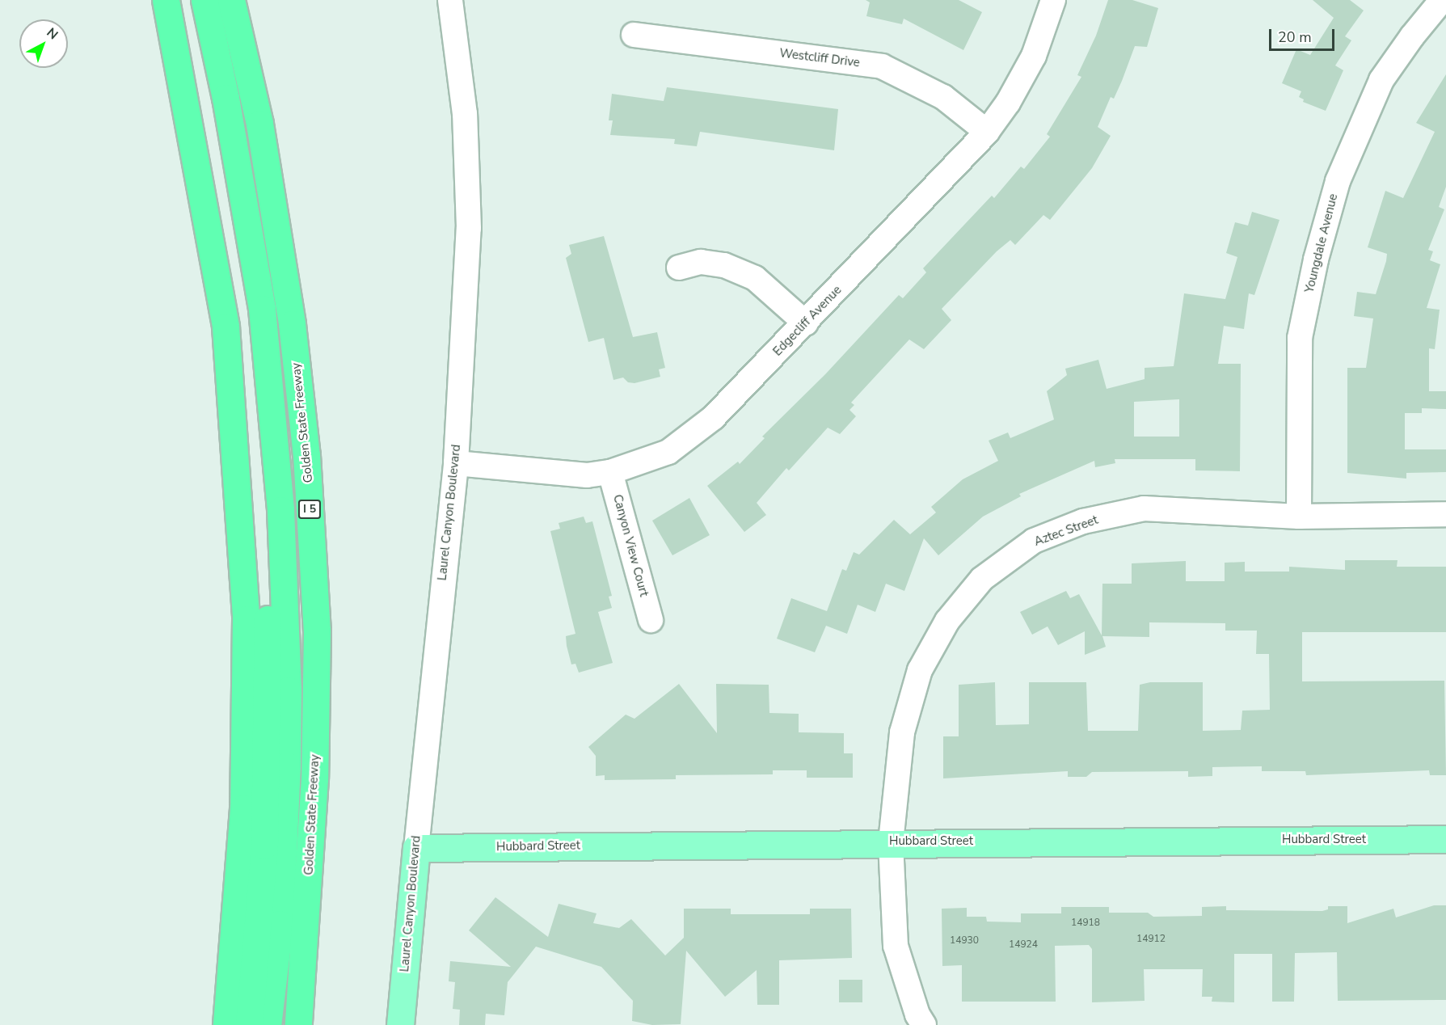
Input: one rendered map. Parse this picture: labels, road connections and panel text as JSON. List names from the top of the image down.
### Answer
{
  "streets": {
    "highway": ["Golden State Freeway", "I 5"],
    "main road": ["Laurel Canyon Boulevard", "Hubbard Street"],
    "street": [
      "Westcliff Drive",
      "Youngdale Avenue",
      "Edgecliff Avenue",
      "Aztec Street",
      "Canyon View Court"
    ]
  },
  "crossings": [
    ["Westcliff Drive", "Edgecliff Avenue"],
    ["Youngdale Avenue", "Aztec Street"],
    ["Edgecliff Avenue", "Laurel Canyon Boulevard"],
    ["Edgecliff Avenue", "Canyon View Court"],
    ["Laurel Canyon Boulevard", "Hubbard Street"],
    ["Aztec Street", "Hubbard Street"]
  ],
  "house_numbers": [
    "14918",
    "14912",
    "14930",
    "14924"
  ],
  "scale_bar": "20 m",
  "north": "top right"
}
